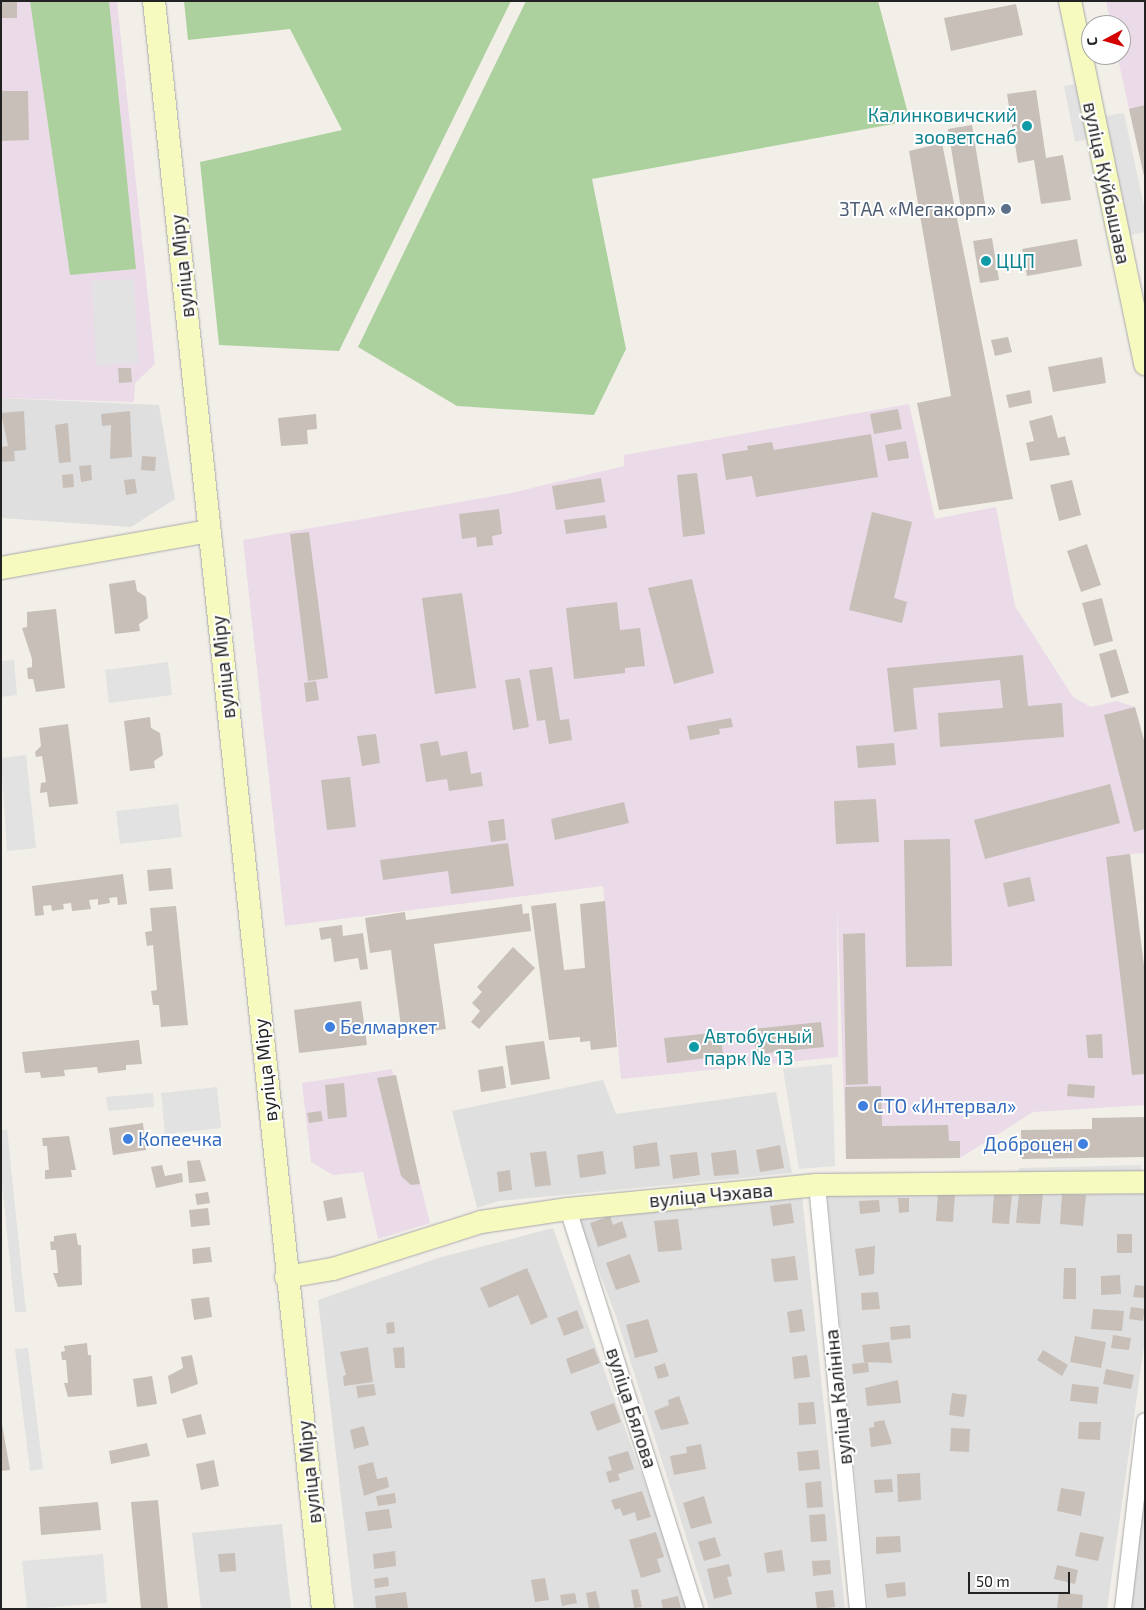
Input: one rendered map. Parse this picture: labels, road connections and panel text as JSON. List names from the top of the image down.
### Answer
{
  "streets": {
    "main road": ["вуліца Куйбышава", "вуліца Міру", "вуліца Чэхава"],
    "street": ["вуліца Калініна", "вуліца Бялова"]
  },
  "crossings": [
    ["вуліца Міру", "вуліца Чэхава"],
    ["вуліца Чэхава", "вуліца Калініна"],
    ["вуліца Чэхава", "вуліца Бялова"]
  ],
  "places": [
    "Калинковичский зооветснаб",
    "ЗТАА «Мегакорп»",
    "ЦЦП",
    "Белмаркет",
    "Автобусный парк № 13",
    "СТО «Интервал»",
    "Копеечка",
    "Доброцен"
  ],
  "scale_bar": "50 m",
  "north": "left"
}
